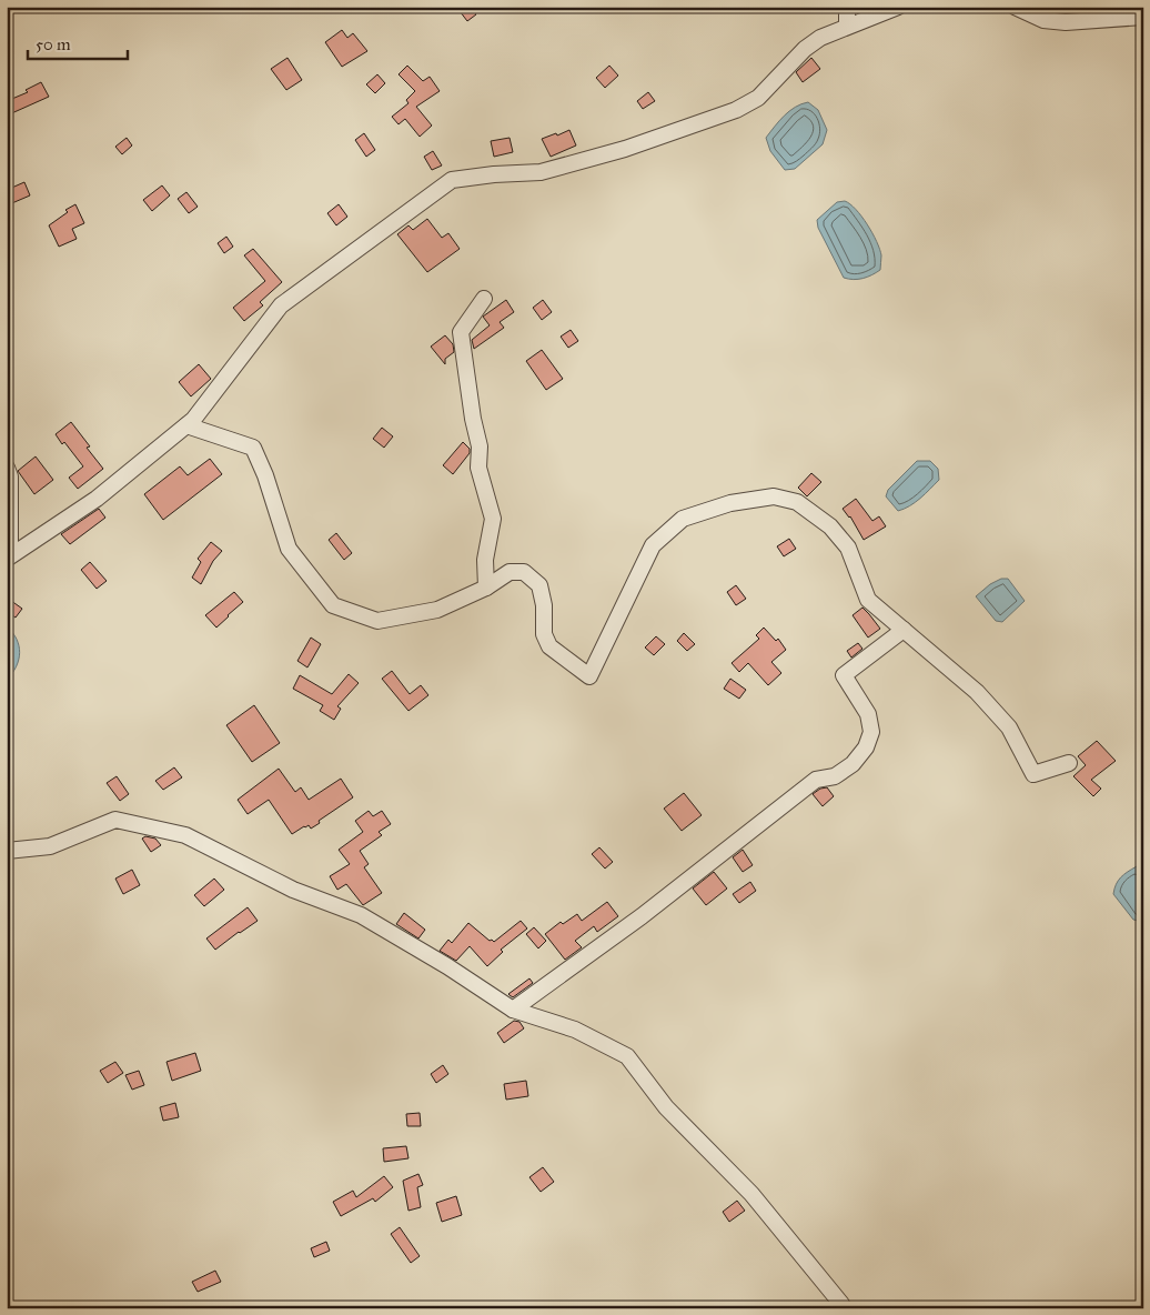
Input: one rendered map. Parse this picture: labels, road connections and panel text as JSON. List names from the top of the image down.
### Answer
{
  "scale_bar": "50 m"
}
